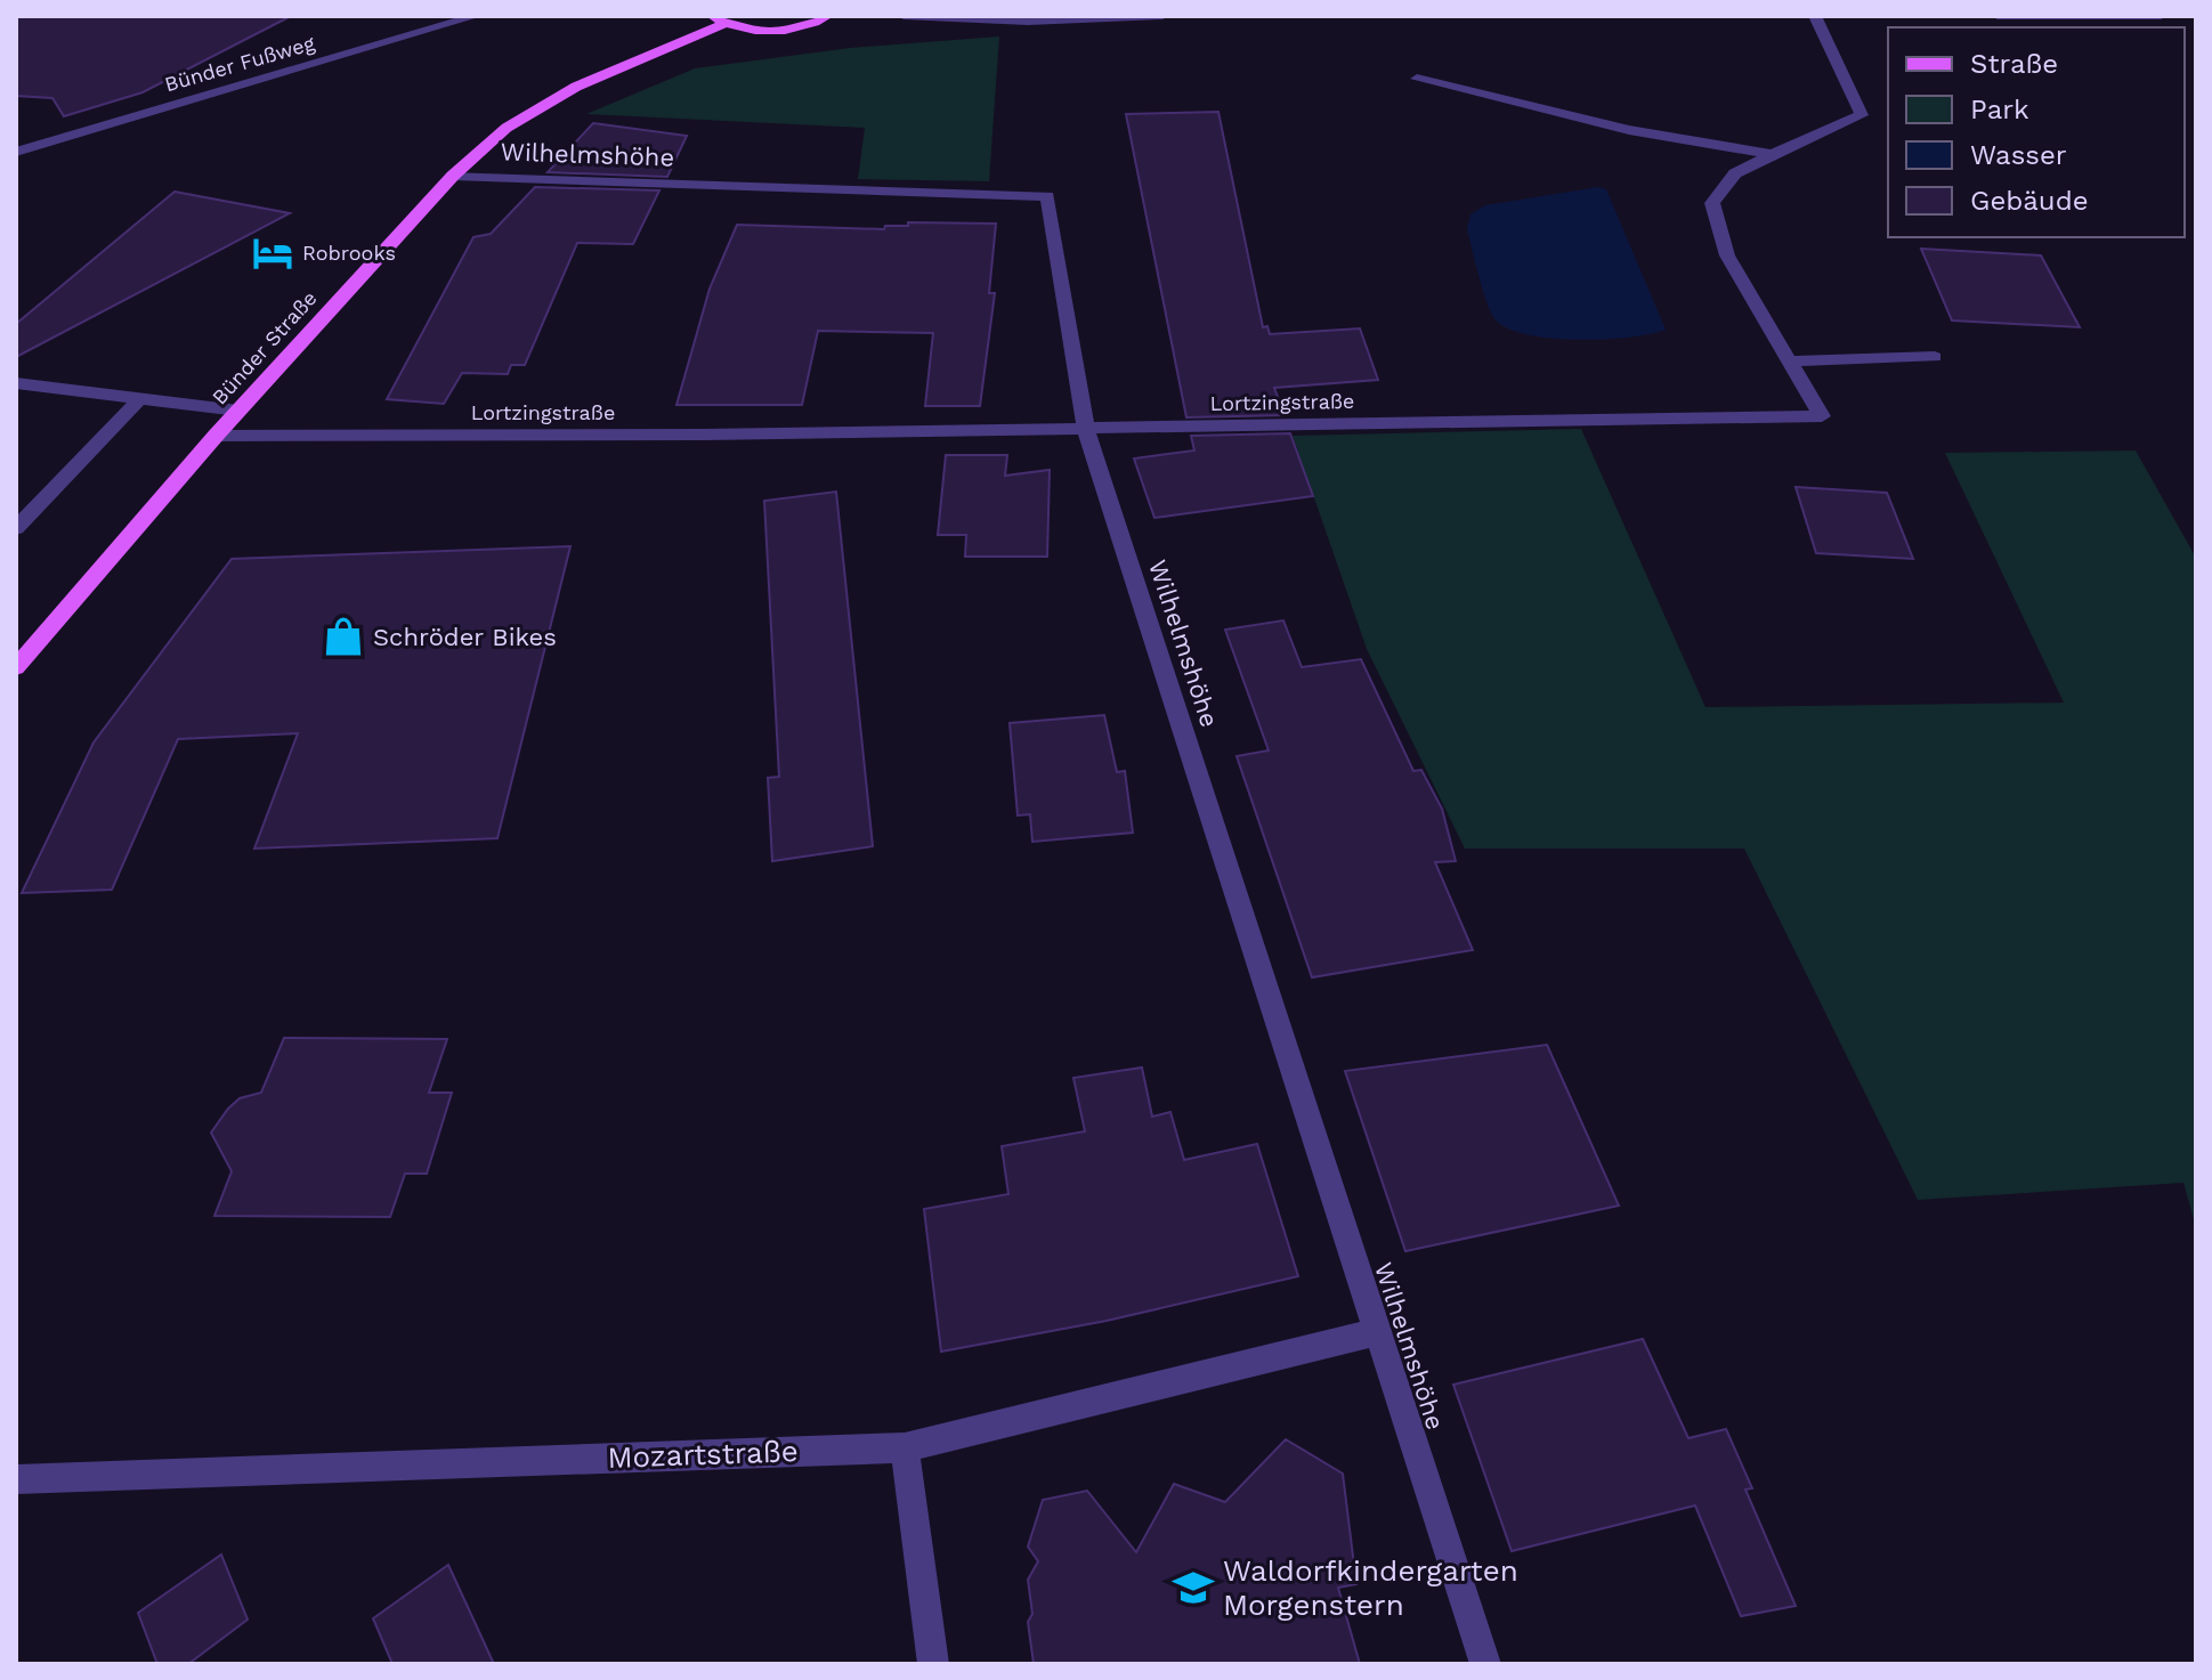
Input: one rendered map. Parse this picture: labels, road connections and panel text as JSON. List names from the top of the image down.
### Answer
{
  "streets": {
    "main road": ["Bünder Straße"],
    "street": [
      "Bünder Fußweg",
      "Wilhelmshöhe",
      "Lortzingstraße",
      "Mozartstraße"
    ]
  },
  "crossings": [
    ["Wilhelmshöhe", "Bünder Straße"],
    ["Wilhelmshöhe", "Lortzingstraße"],
    ["Wilhelmshöhe", "Mozartstraße"],
    ["Bünder Straße", "Lortzingstraße"]
  ],
  "places": {
    "hotel": ["Robrooks"],
    "shop": ["Schröder Bikes"],
    "school or university": ["Waldorfkindergarten Morgenstern"]
  },
  "legend": [
    "Straße",
    "Park",
    "Wasser",
    "Gebäude"
  ]
}
